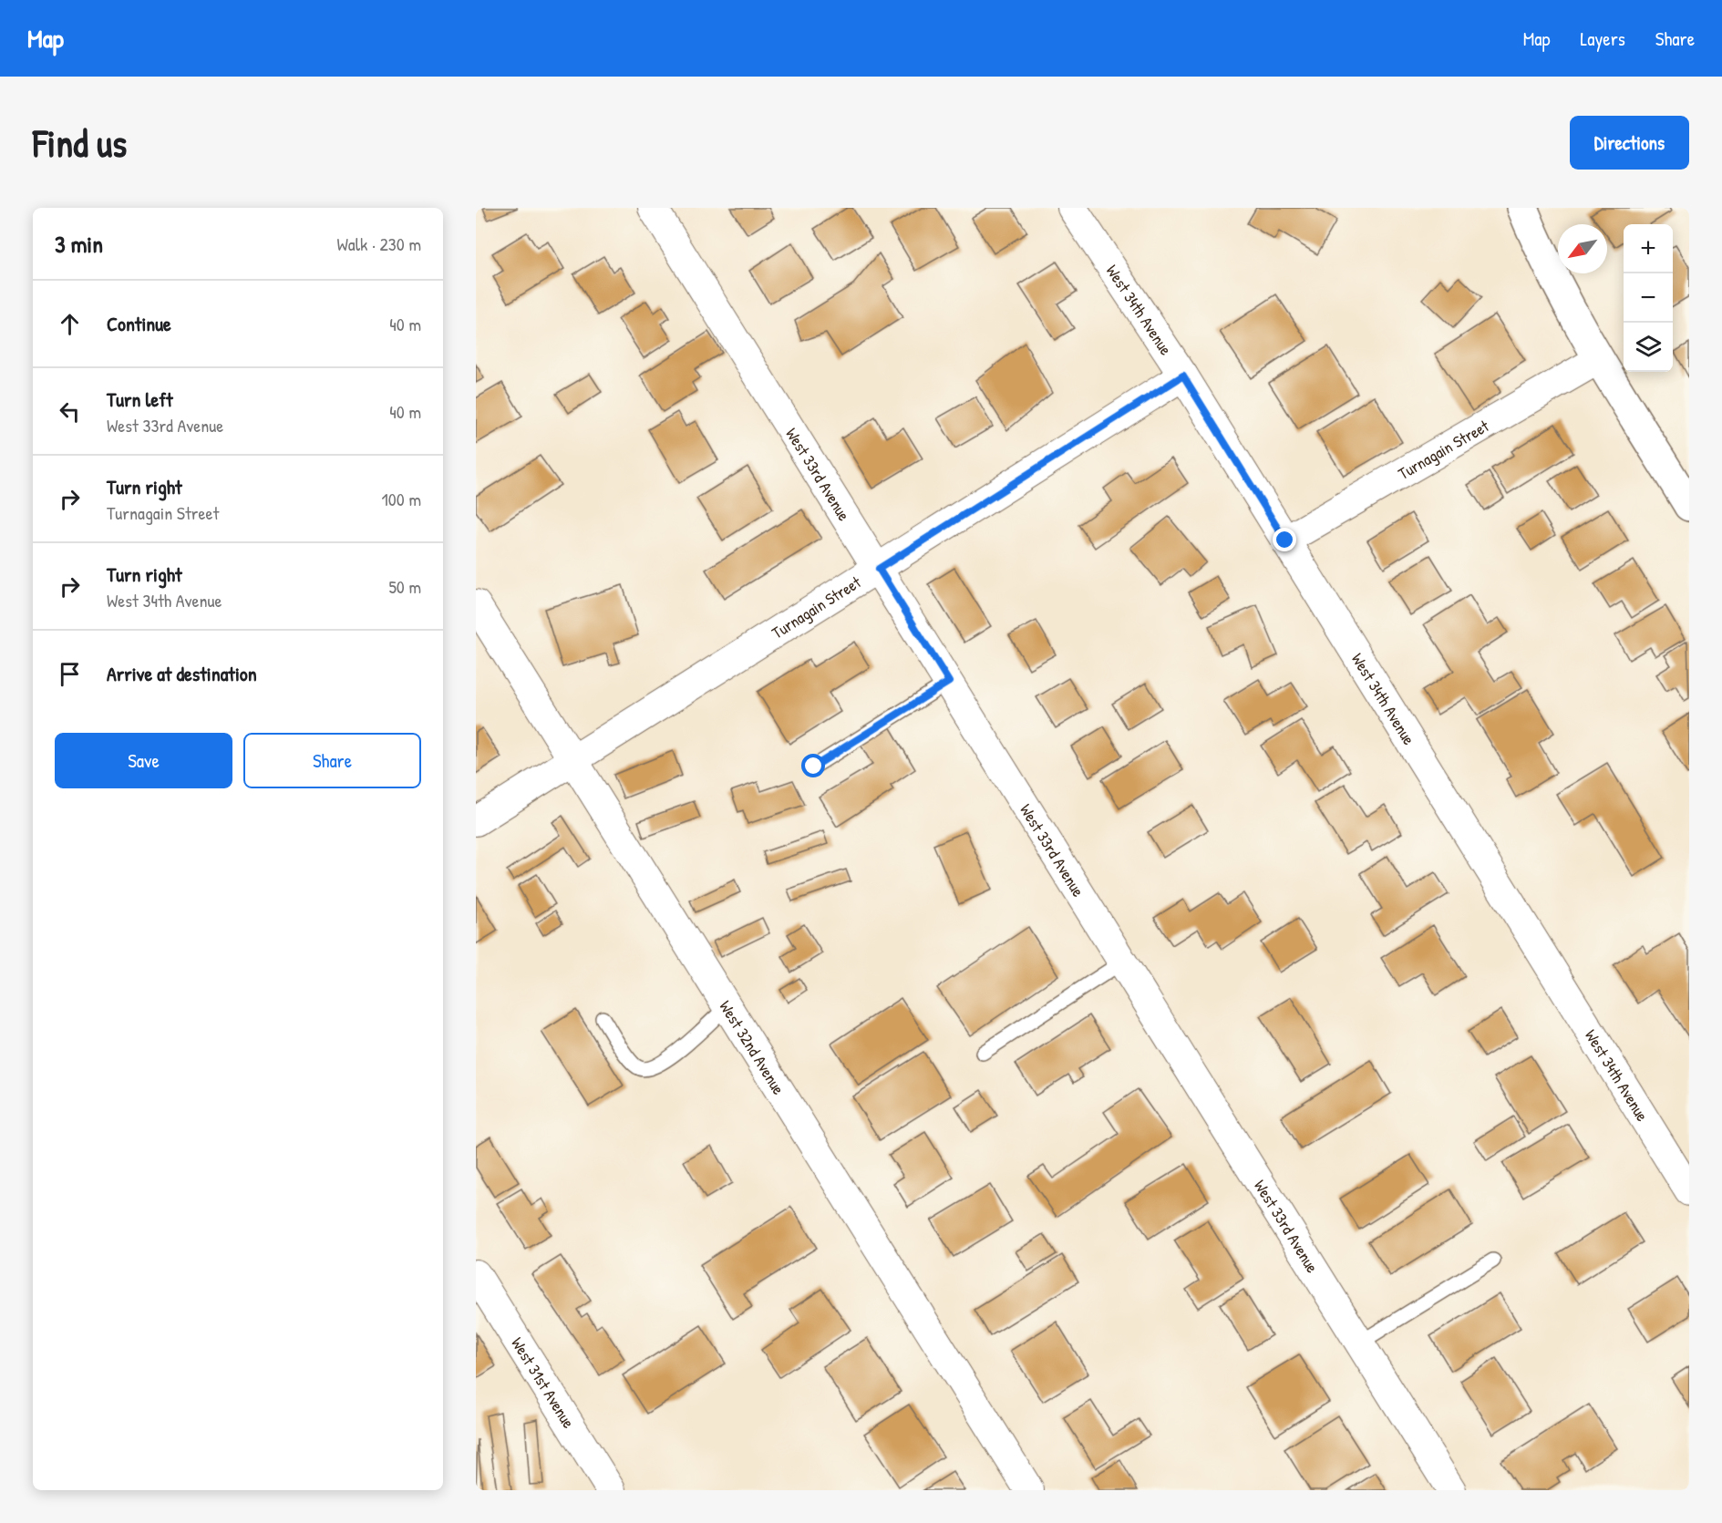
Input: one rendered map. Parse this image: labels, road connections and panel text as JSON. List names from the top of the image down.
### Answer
{
  "streets": {
    "street": [
      "West 34th Avenue",
      "Turnagain Street",
      "West 33rd Avenue",
      "West 32nd Avenue",
      "West 31st Avenue"
    ]
  },
  "crossings": [
    ["West 34th Avenue", "Turnagain Street"],
    ["Turnagain Street", "West 33rd Avenue"],
    ["Turnagain Street", "West 32nd Avenue"]
  ],
  "north": "bottom left",
  "page": {
    "header": "Map",
    "nav": ["Map", "Layers", "Share"],
    "buttons": [
      "Directions",
      ["Save", "Share"]
    ],
    "title": "Find us",
    "heading": ["3 min", "Walk · 230 m"],
    "map_buttons": ["+", "−"],
    "list": [
      ["Continue", "40 m"],
      ["Turn left", "West 33rd Avenue", "40 m"],
      ["Turn right", "Turnagain Street", "100 m"],
      ["Turn right", "West 34th Avenue", "50 m"],
      "Arrive at destination"
    ]
  }
}
